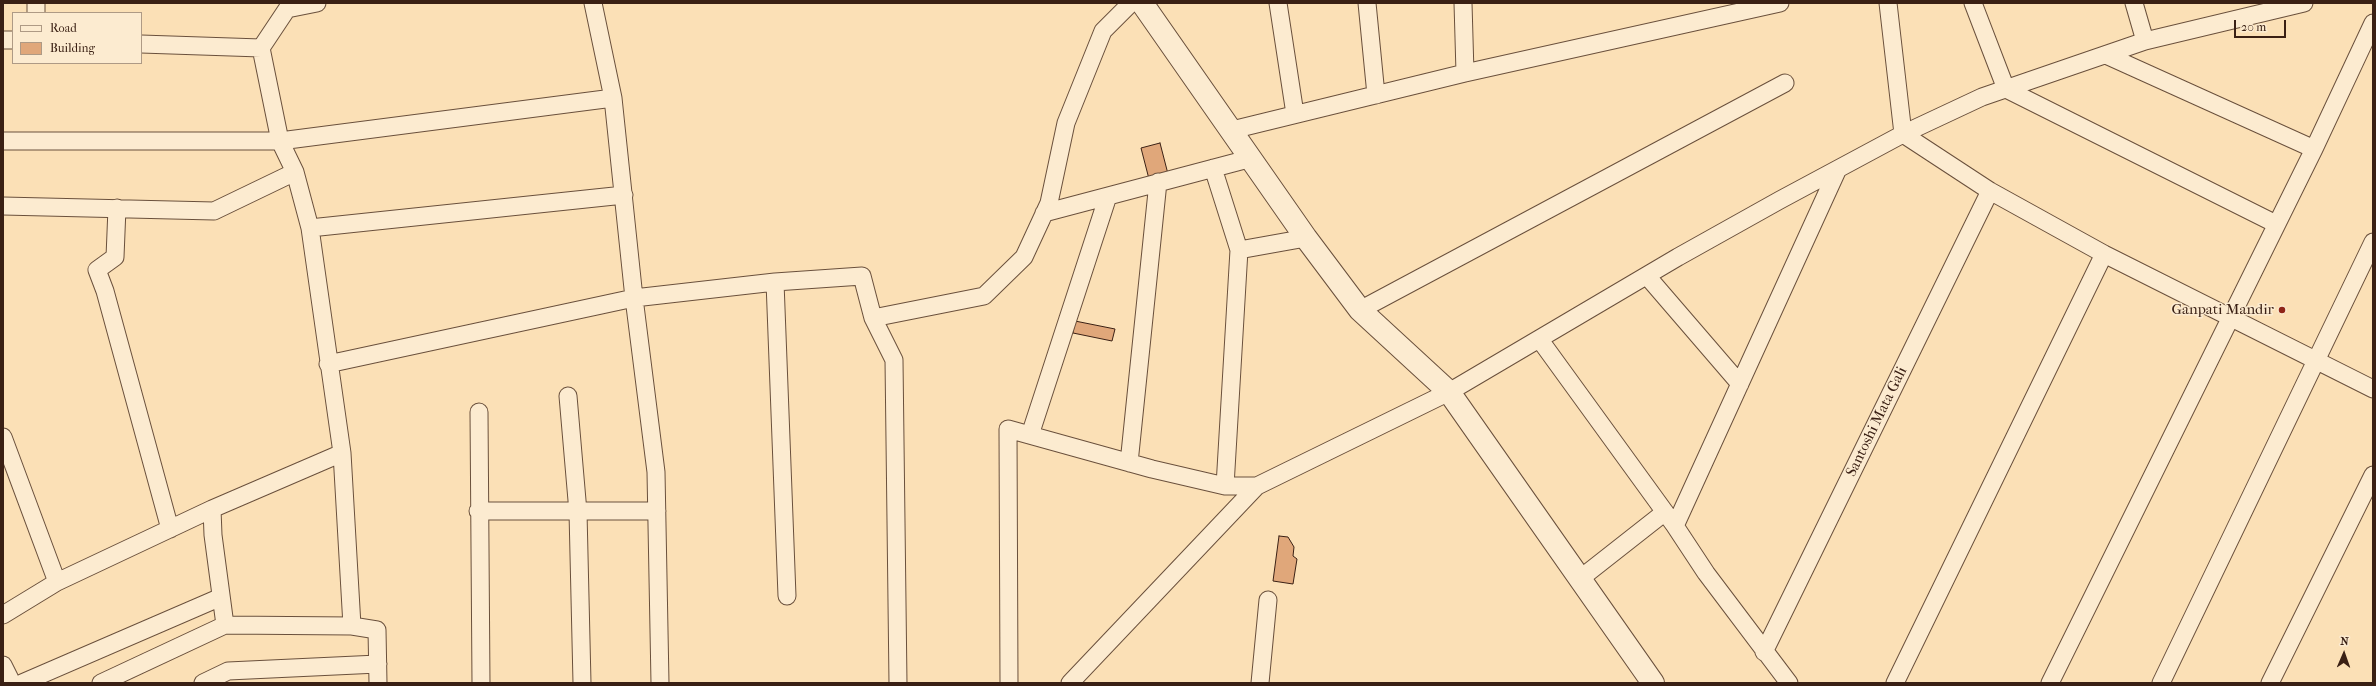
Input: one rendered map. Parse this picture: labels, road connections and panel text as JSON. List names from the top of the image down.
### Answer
{
  "streets": {
    "street": ["Santoshi Mata Gali"]
  },
  "places": ["Ganpati Mandir"],
  "legend": ["Road", "Building"],
  "scale_bar": "20 m",
  "north": "top"
}
